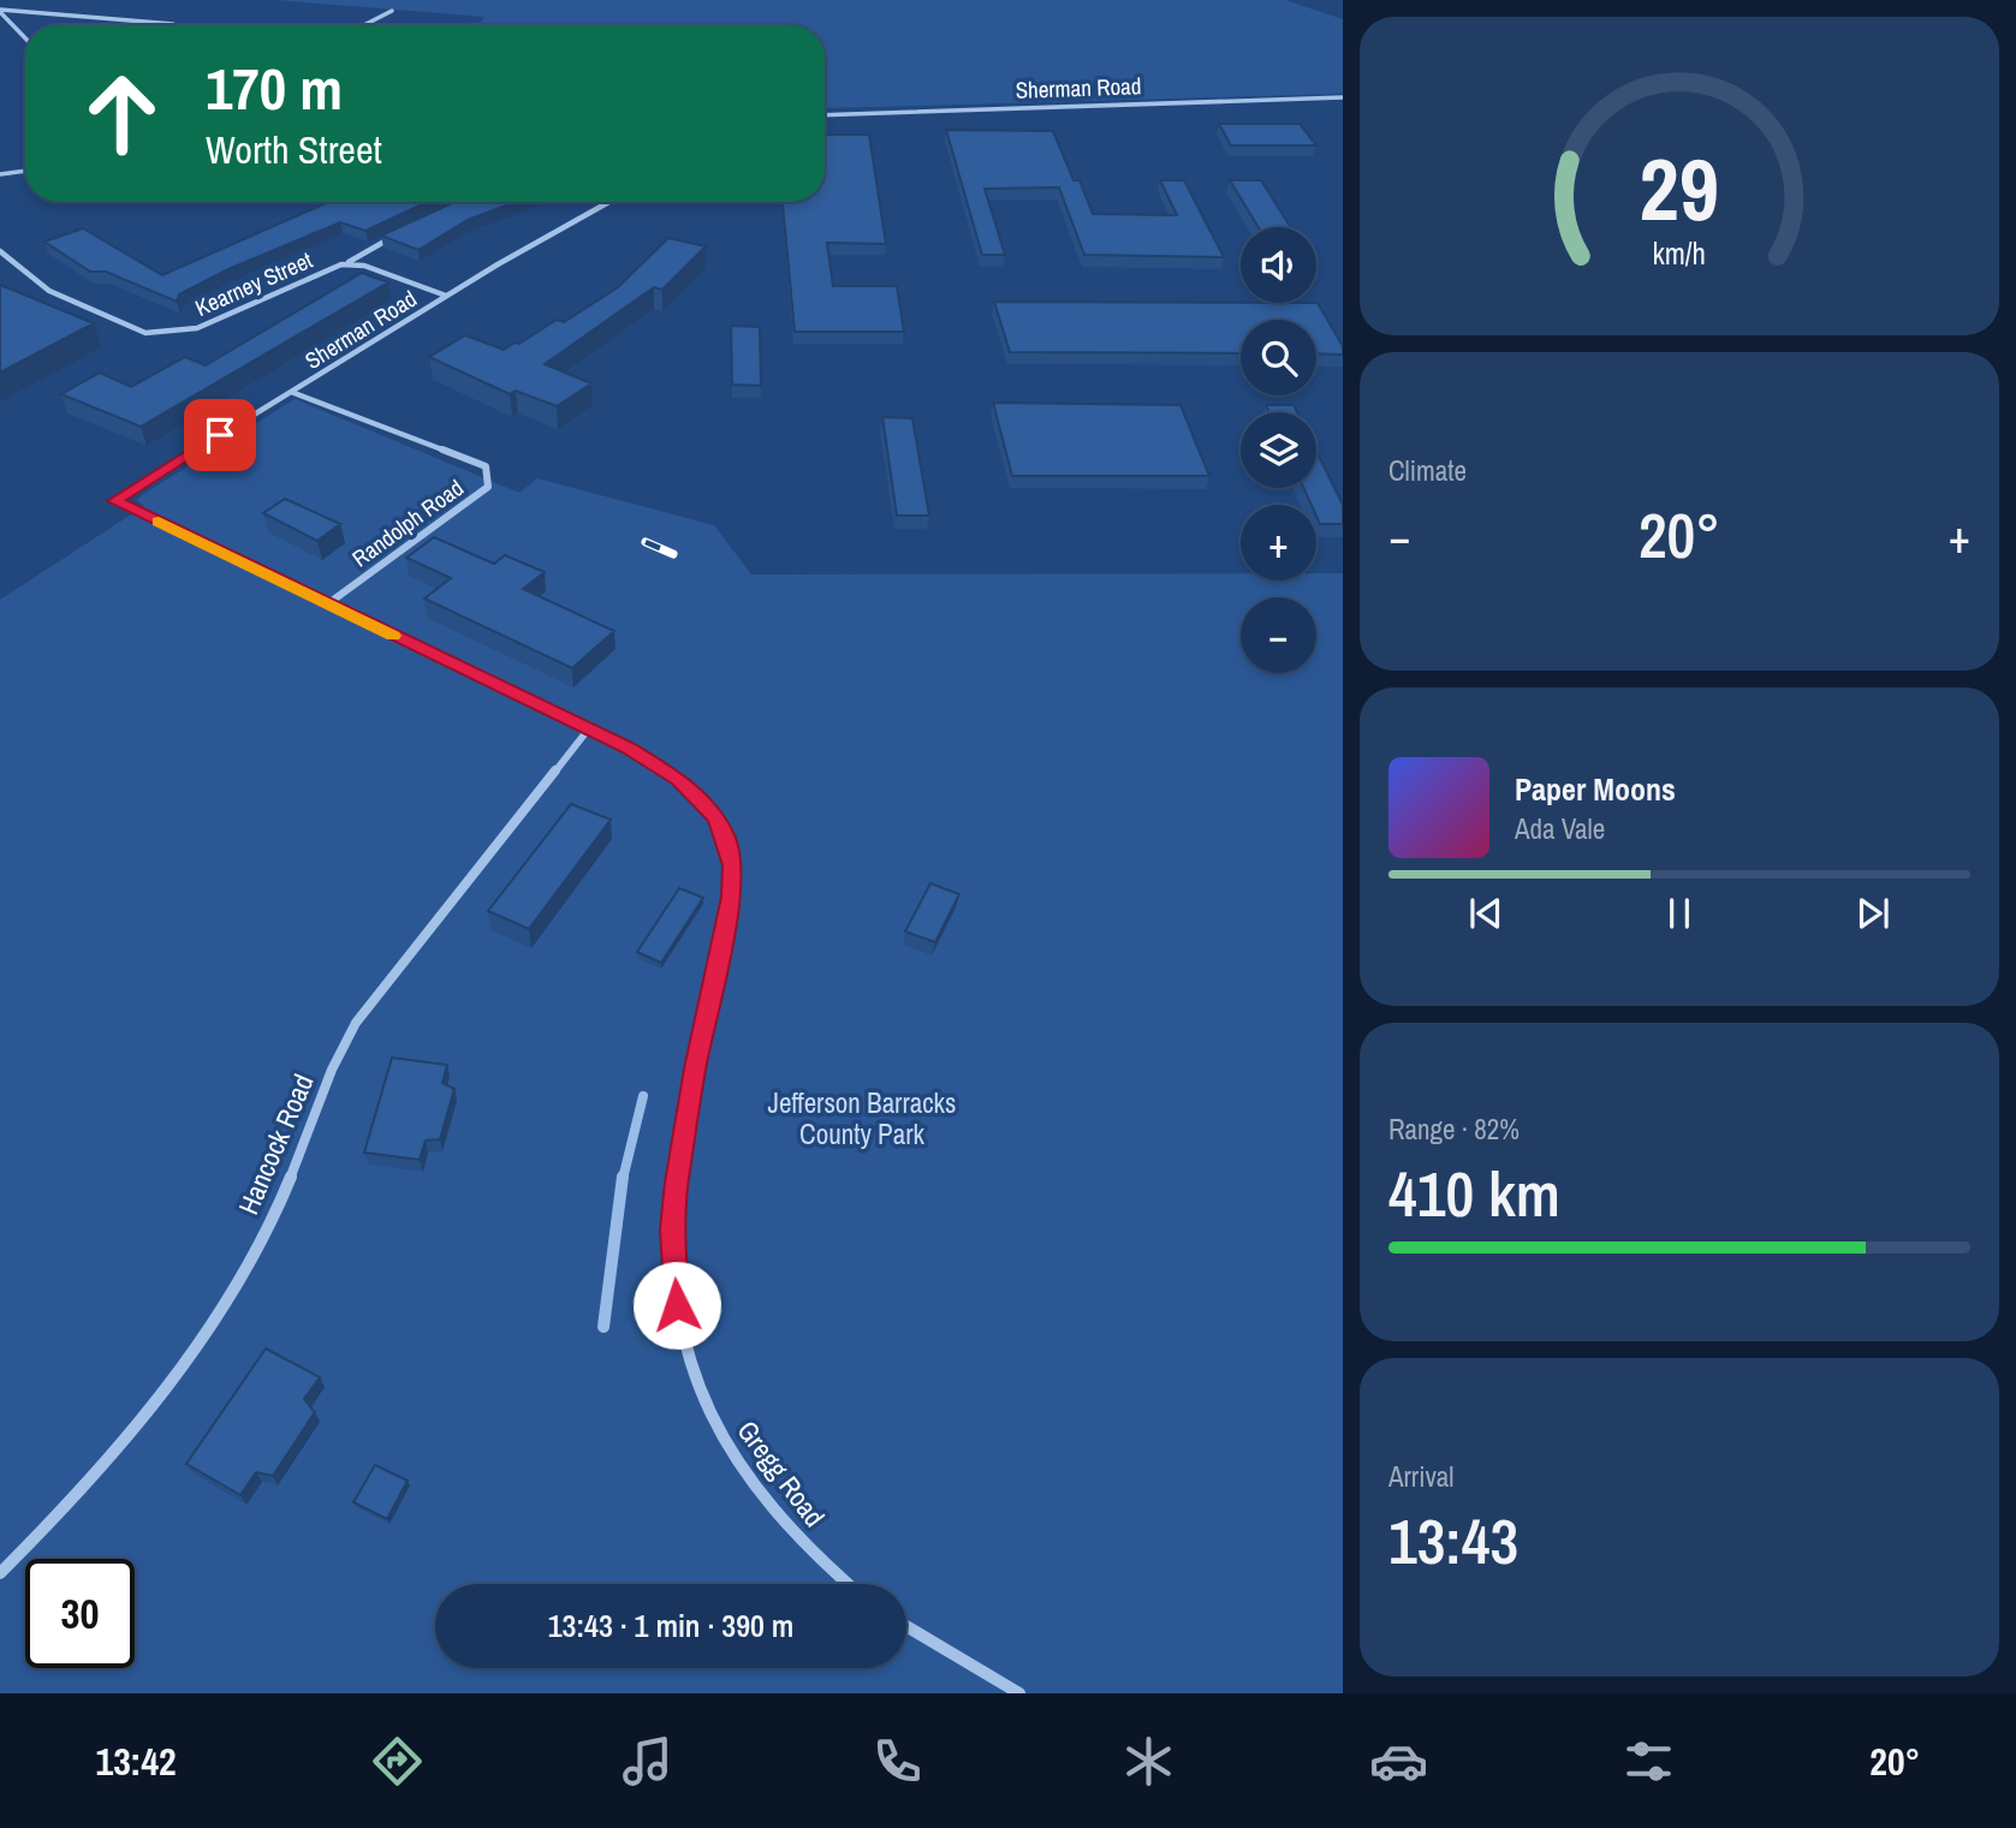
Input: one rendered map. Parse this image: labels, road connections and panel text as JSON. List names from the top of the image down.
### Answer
{
  "streets": {
    "street": [
      "Sherman Road",
      "Kearney Street",
      "Randolph Road",
      "Hancock Road",
      "Gregg Road"
    ]
  },
  "crossings": [
    ["Sherman Road", "Randolph Road"],
    ["Sherman Road", "Gregg Road"],
    ["Randolph Road", "Gregg Road"],
    ["Hancock Road", "Gregg Road"]
  ],
  "parks": ["Jefferson Barracks County Park"],
  "page": {
    "turn": ["170 m", "Worth Street"],
    "map_buttons": ["+", "−"],
    "tile": [
      "Climate",
      ["Range · 82%", "410 km"],
      ["Arrival", "13:43"]
    ],
    "heat": ["−", "20°", "+"],
    "song": ["Paper Moons", "Ada Vale"],
    "limit": "30",
    "trip": "13:43 · 1 min · 390 m",
    "tabs": ["13:42", "20°"],
    "gauge": ["29", "km/h"]
  }
}
